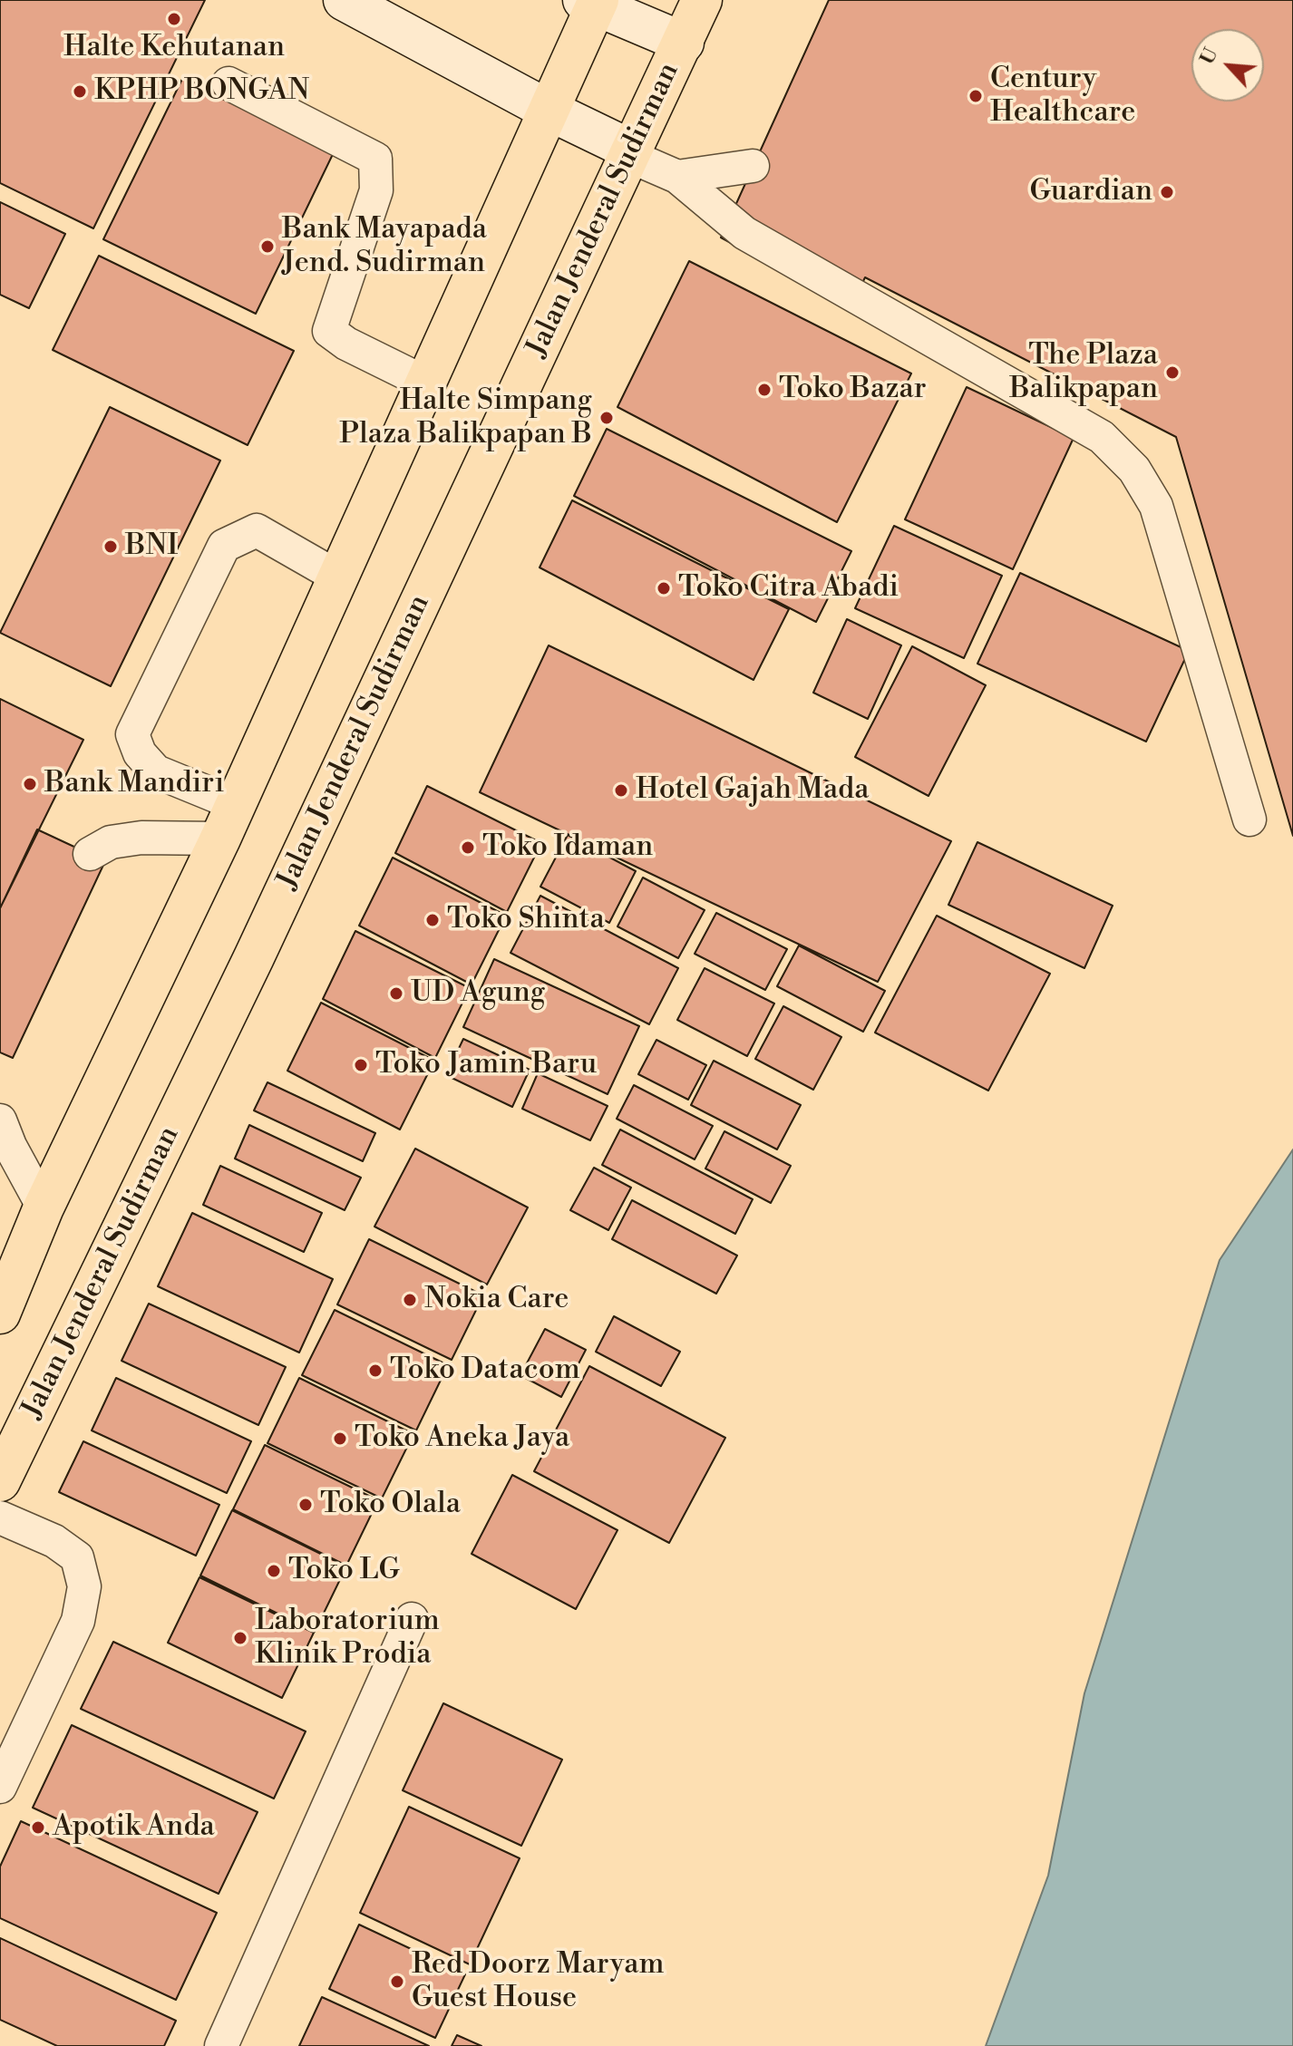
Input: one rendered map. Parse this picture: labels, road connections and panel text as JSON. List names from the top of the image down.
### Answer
{
  "streets": {
    "highway": ["Jalan Jenderal Sudirman"]
  },
  "places": [
    "Halte Kehutanan",
    "KPHP BONGAN",
    "Century Healthcare",
    "Guardian",
    "Bank Mayapada Jend. Sudirman",
    "The Plaza Balikpapan",
    "Toko Bazar",
    "Halte Simpang Plaza Balikpapan B",
    "BNI",
    "Toko Citra Abadi",
    "Bank Mandiri",
    "Hotel Gajah Mada",
    "Toko Idaman",
    "Toko Shinta",
    "UD Agung",
    "Toko Jamin Baru",
    "Nokia Care",
    "Toko Datacom",
    "Toko Aneka Jaya",
    "Toko Olala",
    "Toko LG",
    "Laboratorium Klinik Prodia",
    "Apotik Anda",
    "Red Doorz Maryam Guest House"
  ],
  "north": "top left"
}
